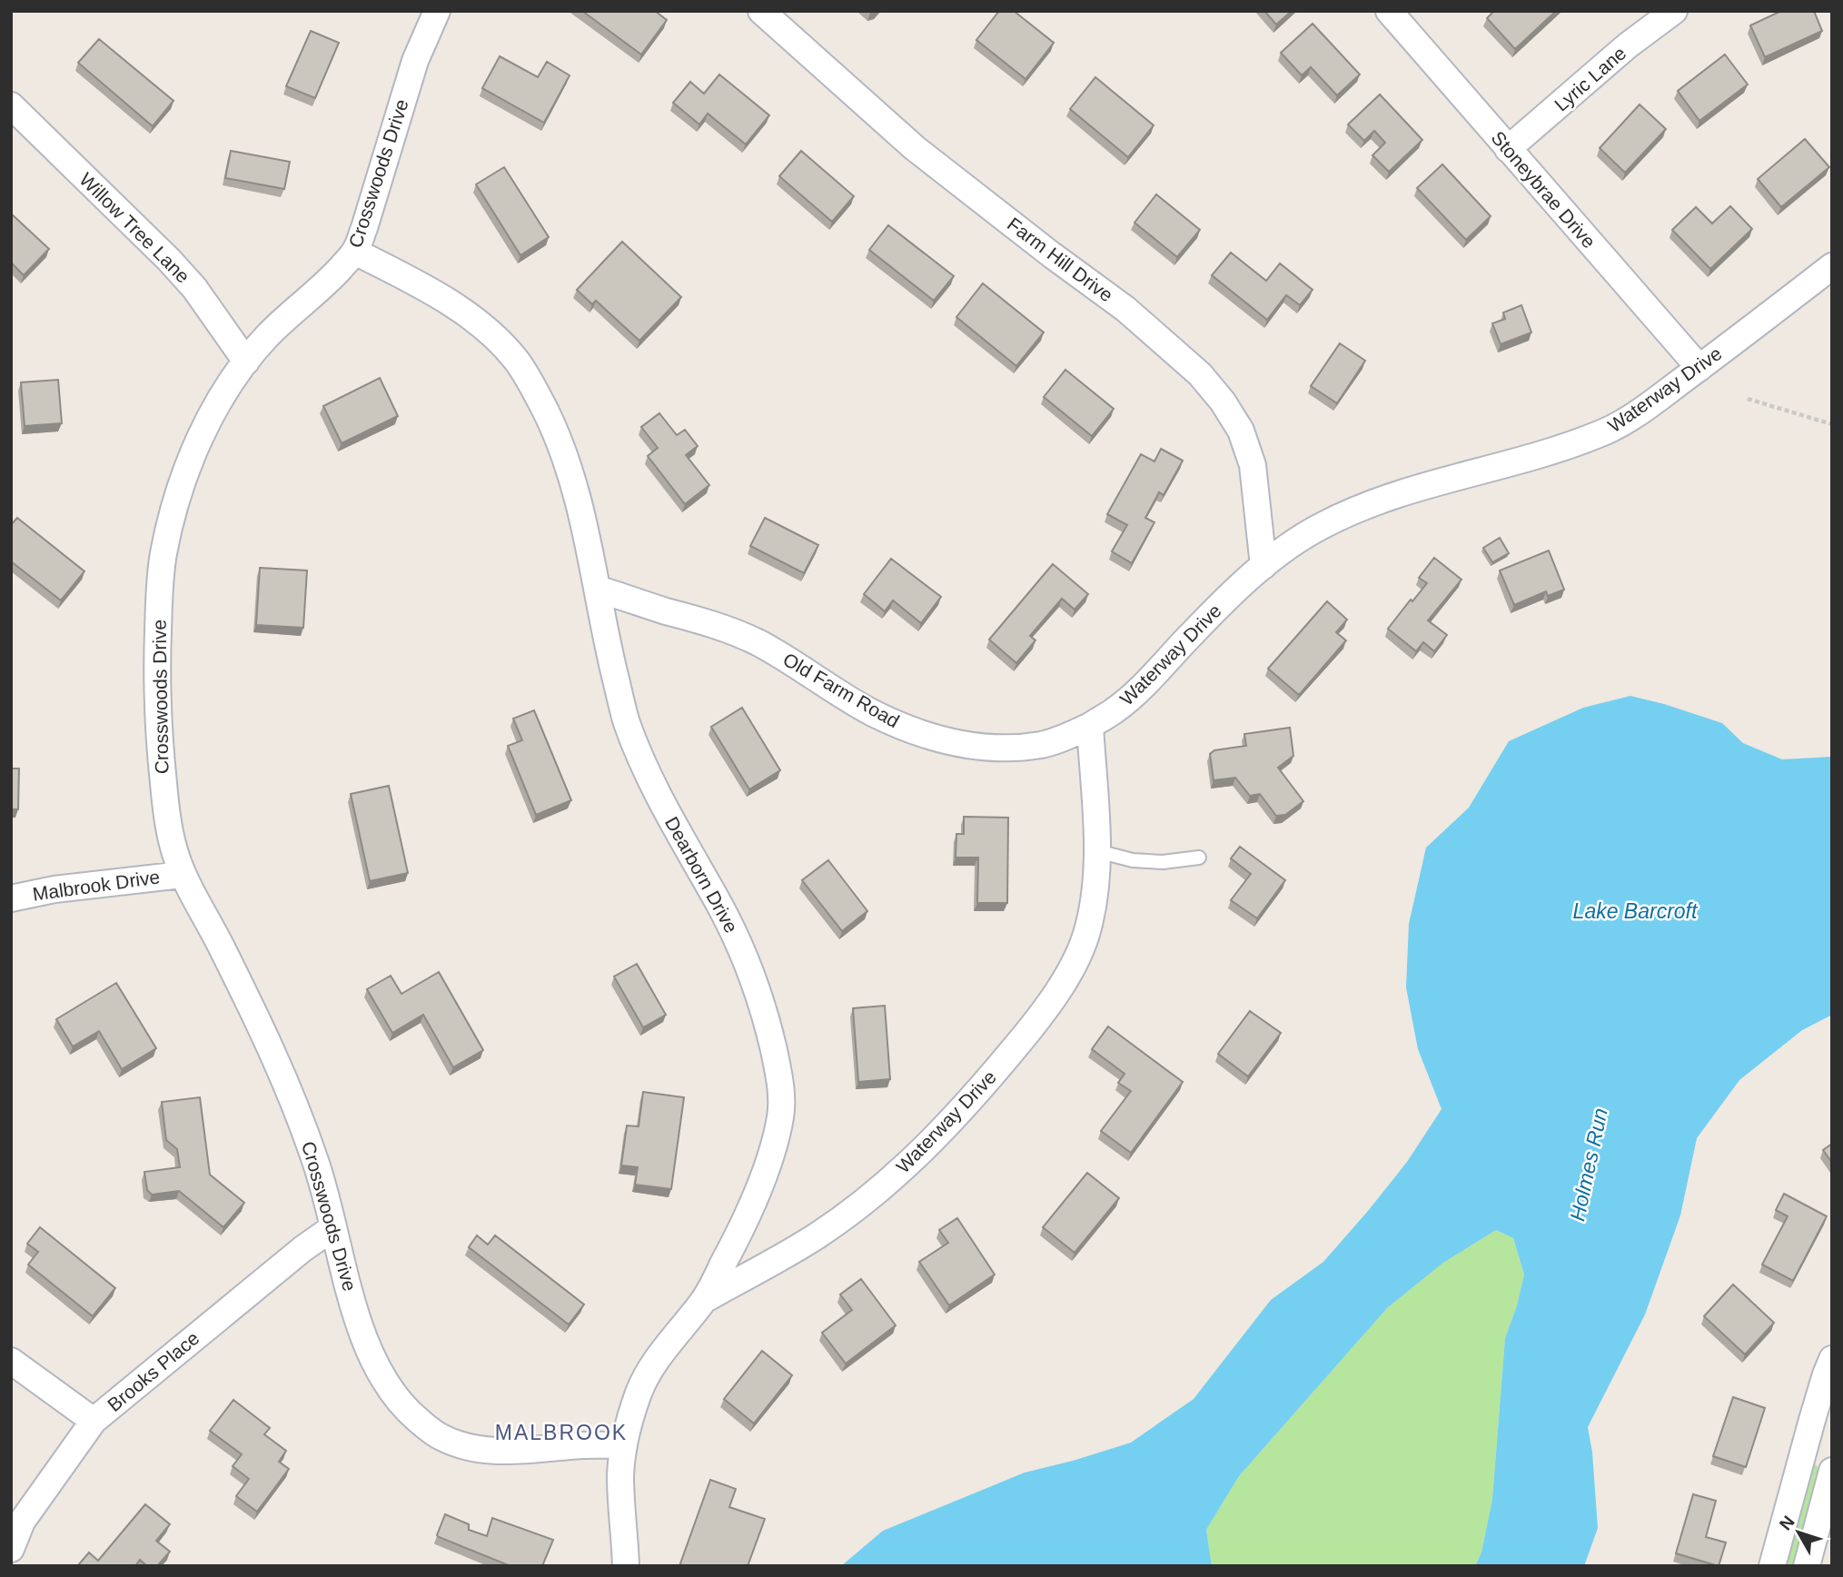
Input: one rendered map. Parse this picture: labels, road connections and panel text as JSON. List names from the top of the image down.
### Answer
{
  "streets": {
    "street": [
      "Lyric Lane",
      "Crosswoods Drive",
      "Stoneybrae Drive",
      "Willow Tree Lane",
      "Farm Hill Drive",
      "Waterway Drive",
      "Old Farm Road",
      "Dearborn Drive",
      "Malbrook Drive",
      "Brooks Place"
    ]
  },
  "crossings": [
    ["Lyric Lane", "Stoneybrae Drive"],
    ["Crosswoods Drive", "Willow Tree Lane"],
    ["Crosswoods Drive", "Dearborn Drive"],
    ["Crosswoods Drive", "Malbrook Drive"],
    ["Crosswoods Drive", "Brooks Place"],
    ["Stoneybrae Drive", "Waterway Drive"],
    ["Farm Hill Drive", "Waterway Drive"],
    ["Waterway Drive", "Old Farm Road"],
    ["Waterway Drive", "Dearborn Drive"],
    ["Old Farm Road", "Dearborn Drive"]
  ],
  "districts": ["MALBROOK"],
  "water": ["Lake Barcroft", "Holmes Run"],
  "north": "top left"
}
